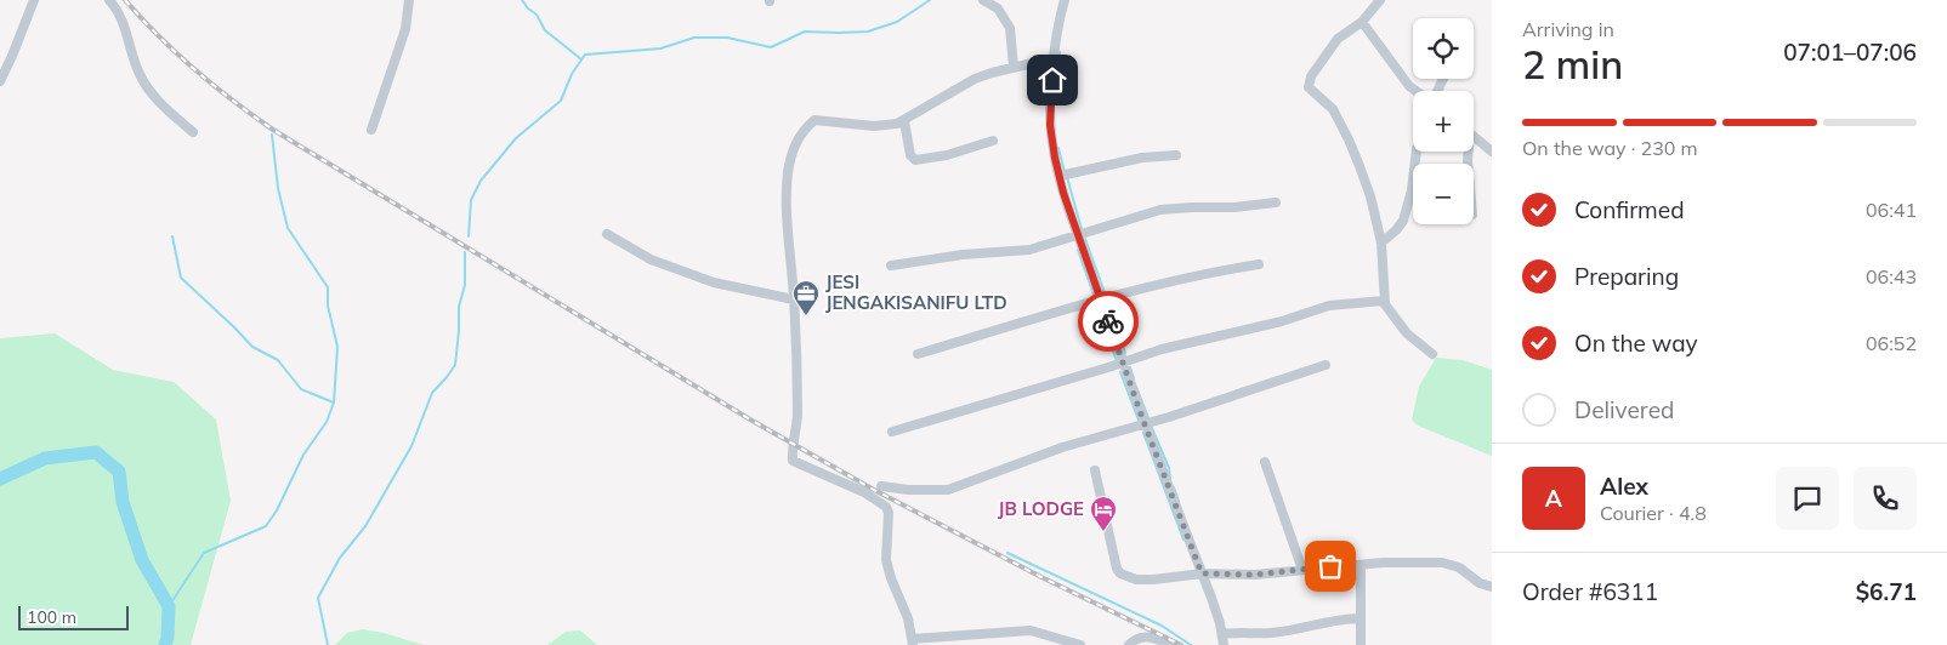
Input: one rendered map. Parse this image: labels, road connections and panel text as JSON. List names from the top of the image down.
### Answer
{
  "places": {
    "office": ["JESI JENGAKISANIFU LTD"],
    "hotel": ["JB LODGE"]
  },
  "scale_bar": "100 m",
  "page": {
    "heading": ["2 min", "Arriving in", "07:01–07:06"],
    "panel": [
      "Alex",
      "Courier · 4.8",
      "Order #6311",
      "$6.71"
    ],
    "map_buttons": ["+", "−"],
    "bar": "On the way · 230 m",
    "list": [
      ["Confirmed", "06:41"],
      ["Preparing", "06:43"],
      ["On the way", "06:52"],
      "Delivered"
    ],
    "round": "A",
    "scale": "100 m"
  }
}
